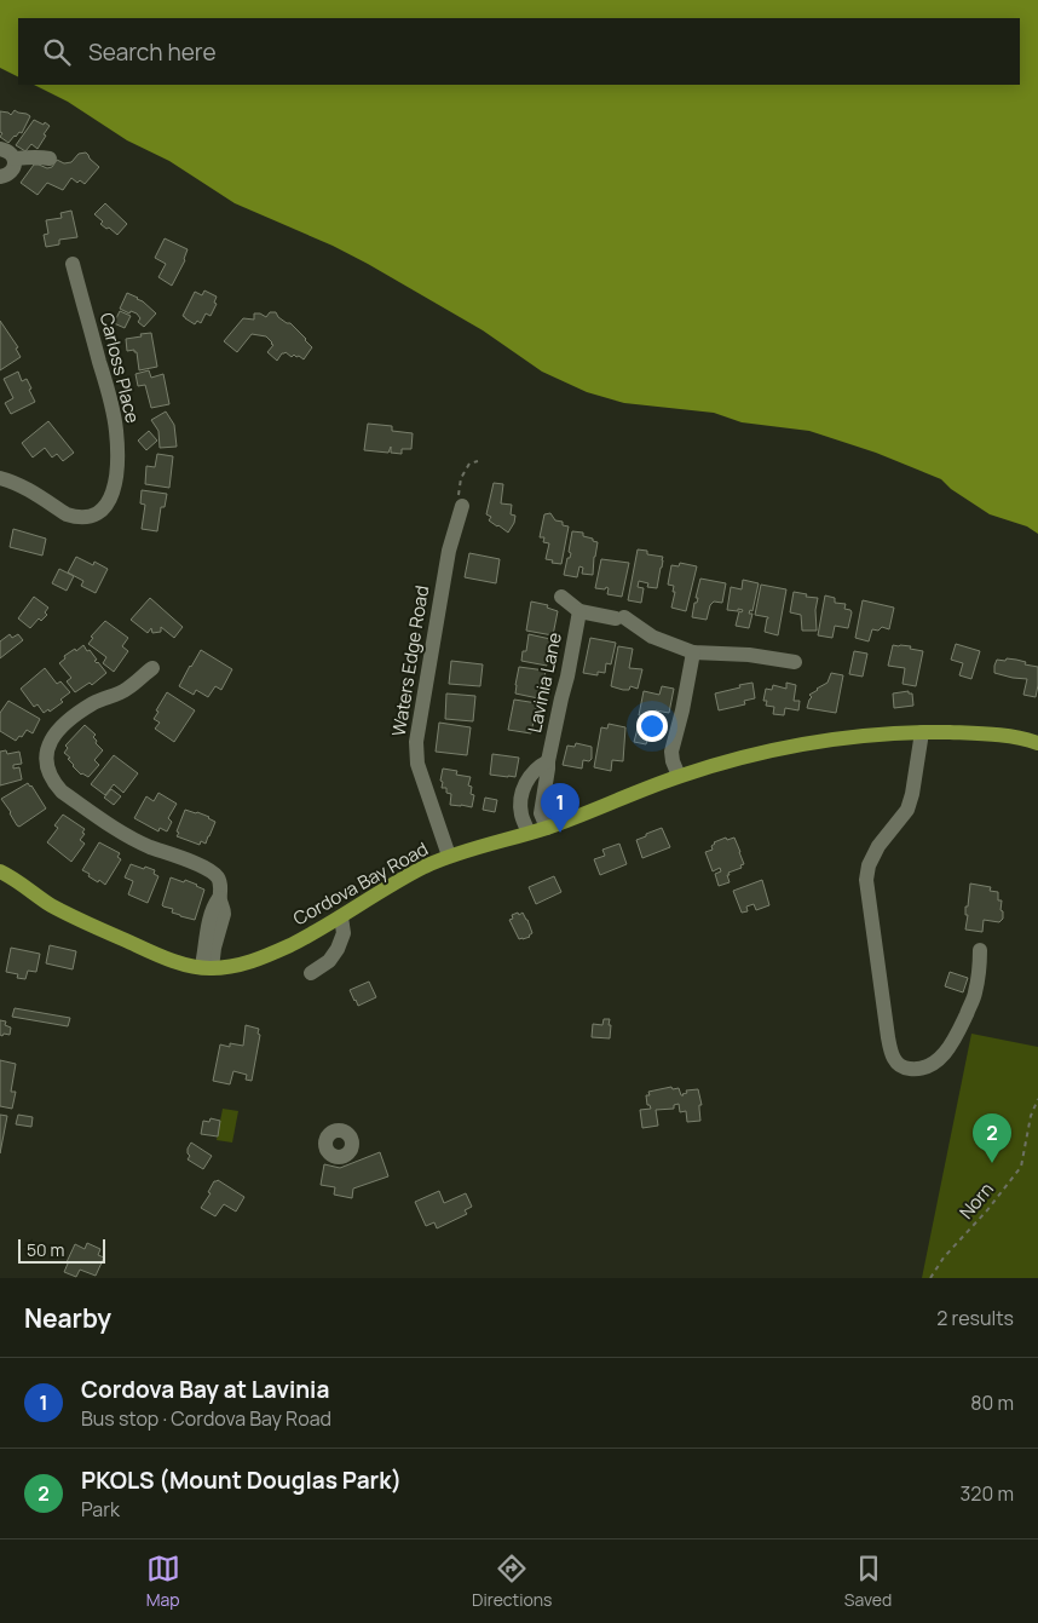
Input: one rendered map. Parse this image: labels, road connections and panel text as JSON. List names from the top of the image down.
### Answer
{
  "streets": {
    "main road": ["Cordova Bay Road"],
    "street": ["Carloss Place", "Waters Edge Road", "Lavinia Lane"],
    "path": ["Norn"]
  },
  "crossings": [
    ["Waters Edge Road", "Cordova Bay Road"],
    ["Lavinia Lane", "Cordova Bay Road"]
  ],
  "scale_bar": "50 m",
  "page": {
    "search": "Search here",
    "pins": ["1", "2"],
    "scale": "50 m",
    "heading": ["Nearby", "2 results"],
    "list": [
      {
        "mark": "1",
        "name": "Cordova Bay at Lavinia",
        "note": "Bus stop · Cordova Bay Road",
        "value": "80 m"
      },
      {
        "mark": "2",
        "name": "PKOLS (Mount Douglas Park)",
        "note": "Park",
        "value": "320 m"
      }
    ],
    "nav": ["Map", "Directions", "Saved"]
  }
}
